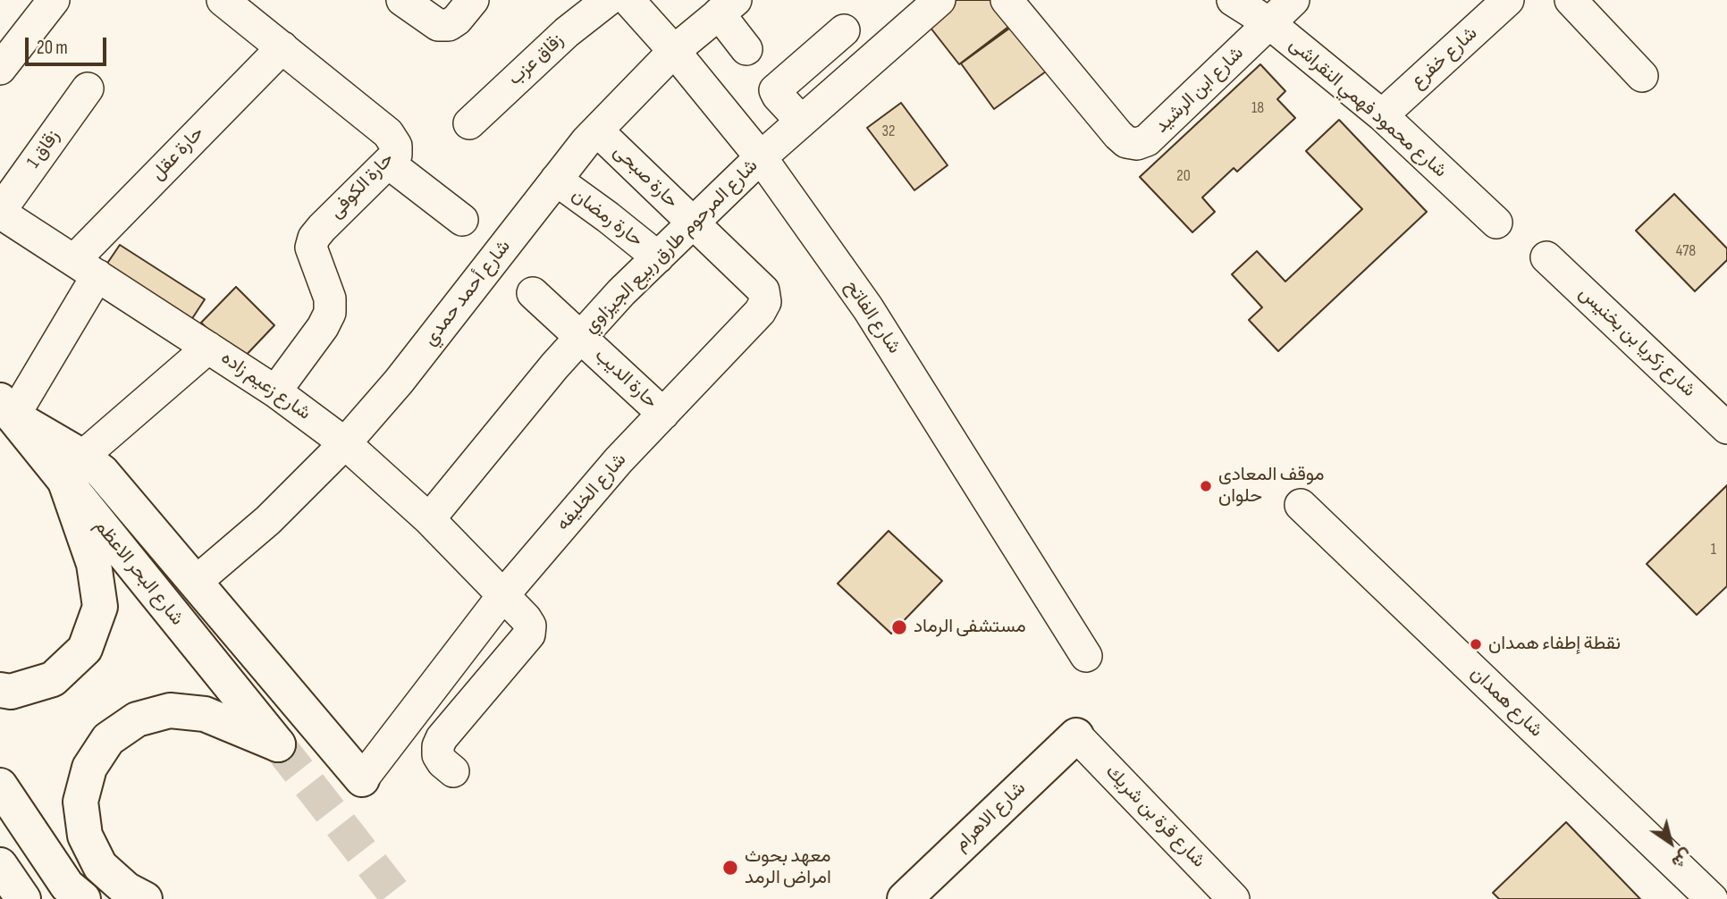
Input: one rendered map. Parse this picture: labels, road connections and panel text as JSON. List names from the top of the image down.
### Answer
{
  "streets": {
    "main road": ["شارع البحر الاعظم", "شارع الاهرام"],
    "street": [
      "شارع خفرع",
      "زقاق عزب",
      "شارع ابن الرشيد",
      "شارع محمود فهمي النقراشى",
      "زقاق 1",
      "حارة عقل",
      "حارة صبحى",
      "حارة الكوفى",
      "حارة رمضان",
      "شارع المرحوم طارق ربيع الجيزاوي",
      "شارع أحمد حمدي",
      "شارع الفاتح",
      "شارع زكريا بن بخنيس",
      "حارة الديب",
      "شارع زعيم زاده",
      "شارع الخليفه",
      "شارع همدان",
      "شارع قرة بن شريك"
    ]
  },
  "crossings": [
    ["شارع خفرع", "شارع محمود فهمي النقراشى"],
    ["شارع ابن الرشيد", "شارع محمود فهمي النقراشى"],
    ["زقاق 1", "شارع زعيم زاده"],
    ["حارة عقل", "حارة الكوفى"],
    ["حارة عقل", "شارع زعيم زاده"],
    ["حارة صبحى", "شارع المرحوم طارق ربيع الجيزاوي"],
    ["حارة صبحى", "شارع أحمد حمدي"],
    ["حارة صبحى", "شارع الخليفه"],
    ["حارة الكوفى", "شارع زعيم زاده"],
    ["حارة رمضان", "شارع المرحوم طارق ربيع الجيزاوي"],
    ["حارة رمضان", "شارع أحمد حمدي"],
    ["شارع المرحوم طارق ربيع الجيزاوي", "شارع الفاتح"],
    ["شارع المرحوم طارق ربيع الجيزاوي", "حارة الديب"],
    ["شارع المرحوم طارق ربيع الجيزاوي", "شارع زعيم زاده"],
    ["شارع المرحوم طارق ربيع الجيزاوي", "شارع الخليفه"],
    ["شارع أحمد حمدي", "شارع الفاتح"],
    ["شارع أحمد حمدي", "شارع زعيم زاده"],
    ["حارة الديب", "شارع الخليفه"],
    ["شارع زعيم زاده", "شارع الخليفه"],
    ["شارع الاهرام", "شارع قرة بن شريك"]
  ],
  "places": [
    "موقف المعادى حلوان",
    "مستشفى الرماد",
    "نقطة إطفاء همدان",
    "معهد بحوث امراض الرمد"
  ],
  "house_numbers": [
    "18",
    "32",
    "20",
    "478",
    "1"
  ],
  "scale_bar": "20 m",
  "north": "bottom right"
}
